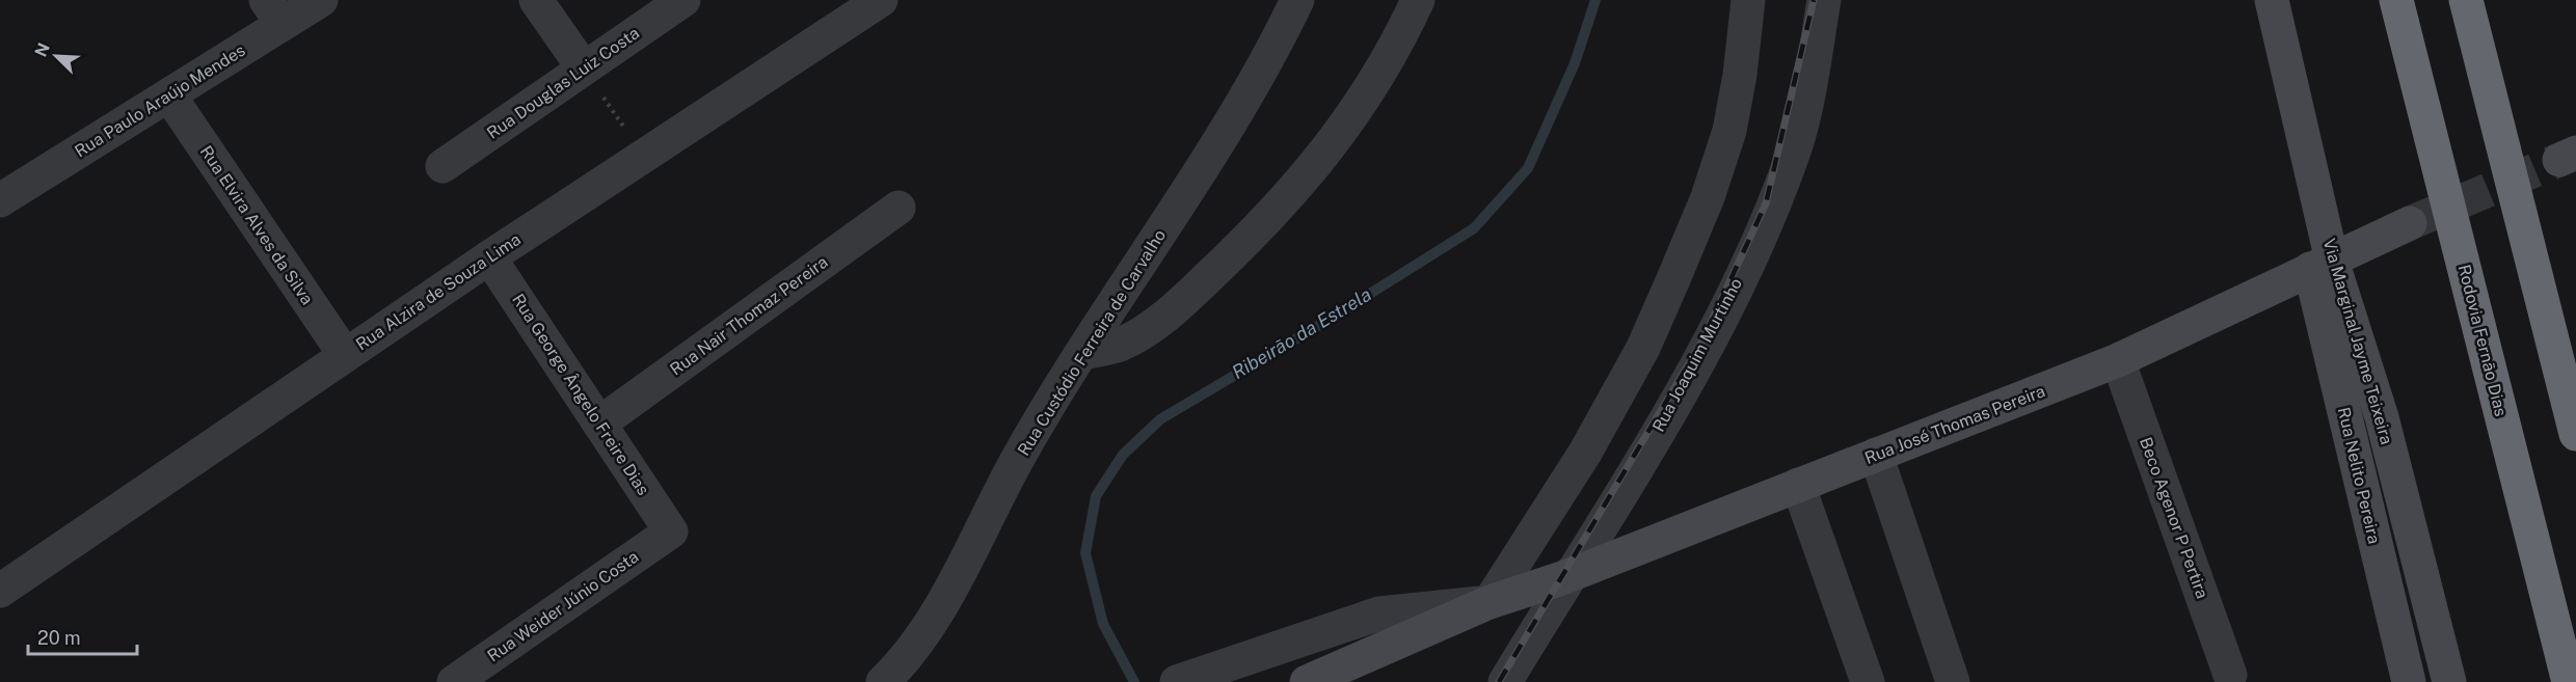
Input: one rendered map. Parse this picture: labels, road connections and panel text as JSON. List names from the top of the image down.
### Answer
{
  "streets": {
    "highway": ["Rodovia Fernão Dias"],
    "street": [
      "Rua Douglas Luiz Costa",
      "Rua Paulo Araújo Mendes",
      "Rua Elvira Alves da Silva",
      "Rua Alzira de Souza Lima",
      "Rua Nair Thomaz Pereira",
      "Via Marginal Jayme Teixeira",
      "Rua Custódio Ferreira de Carvalho",
      "Rua Joaquim Murtinho",
      "Rua George Ângelo Freire Dias",
      "Rua José Thomas Pereira",
      "Rua Nelito Pereira",
      "Beco Agenor P Pertira",
      "Rua Weider Júnio Costa"
    ]
  },
  "crossings": [
    ["Rua Paulo Araújo Mendes", "Rua Elvira Alves da Silva"],
    ["Rua Elvira Alves da Silva", "Rua Alzira de Souza Lima"],
    ["Rua Alzira de Souza Lima", "Rua George Ângelo Freire Dias"],
    ["Rua Nair Thomaz Pereira", "Rua George Ângelo Freire Dias"],
    ["Via Marginal Jayme Teixeira", "Rua José Thomas Pereira"],
    ["Via Marginal Jayme Teixeira", "Rua Nelito Pereira"],
    ["Rua Joaquim Murtinho", "Rua José Thomas Pereira"],
    ["Rua George Ângelo Freire Dias", "Rua Weider Júnio Costa"],
    ["Rua José Thomas Pereira", "Rua Nelito Pereira"],
    ["Rua José Thomas Pereira", "Beco Agenor P Pertira"]
  ],
  "water": ["Ribeirão da Estrela"],
  "scale_bar": "20 m",
  "north": "top left"
}
